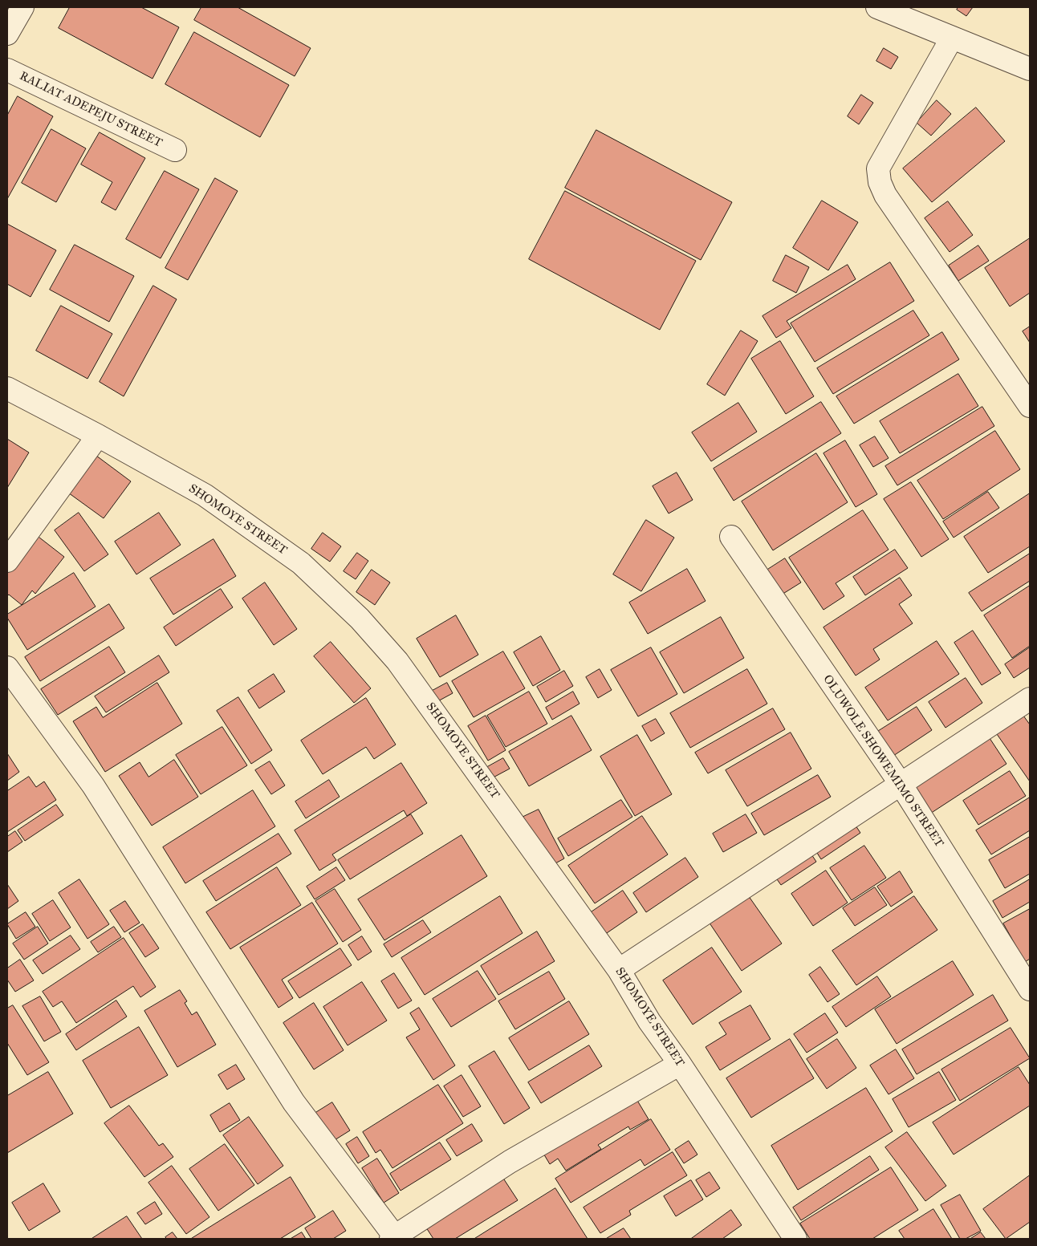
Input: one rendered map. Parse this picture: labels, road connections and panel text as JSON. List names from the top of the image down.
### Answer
{
  "streets": {
    "street": ["RALIAT ADEPEJU STREET", "SHOMOYE STREET", "OLUWOLE SHOWEMIMO STREET"]
  }
}
